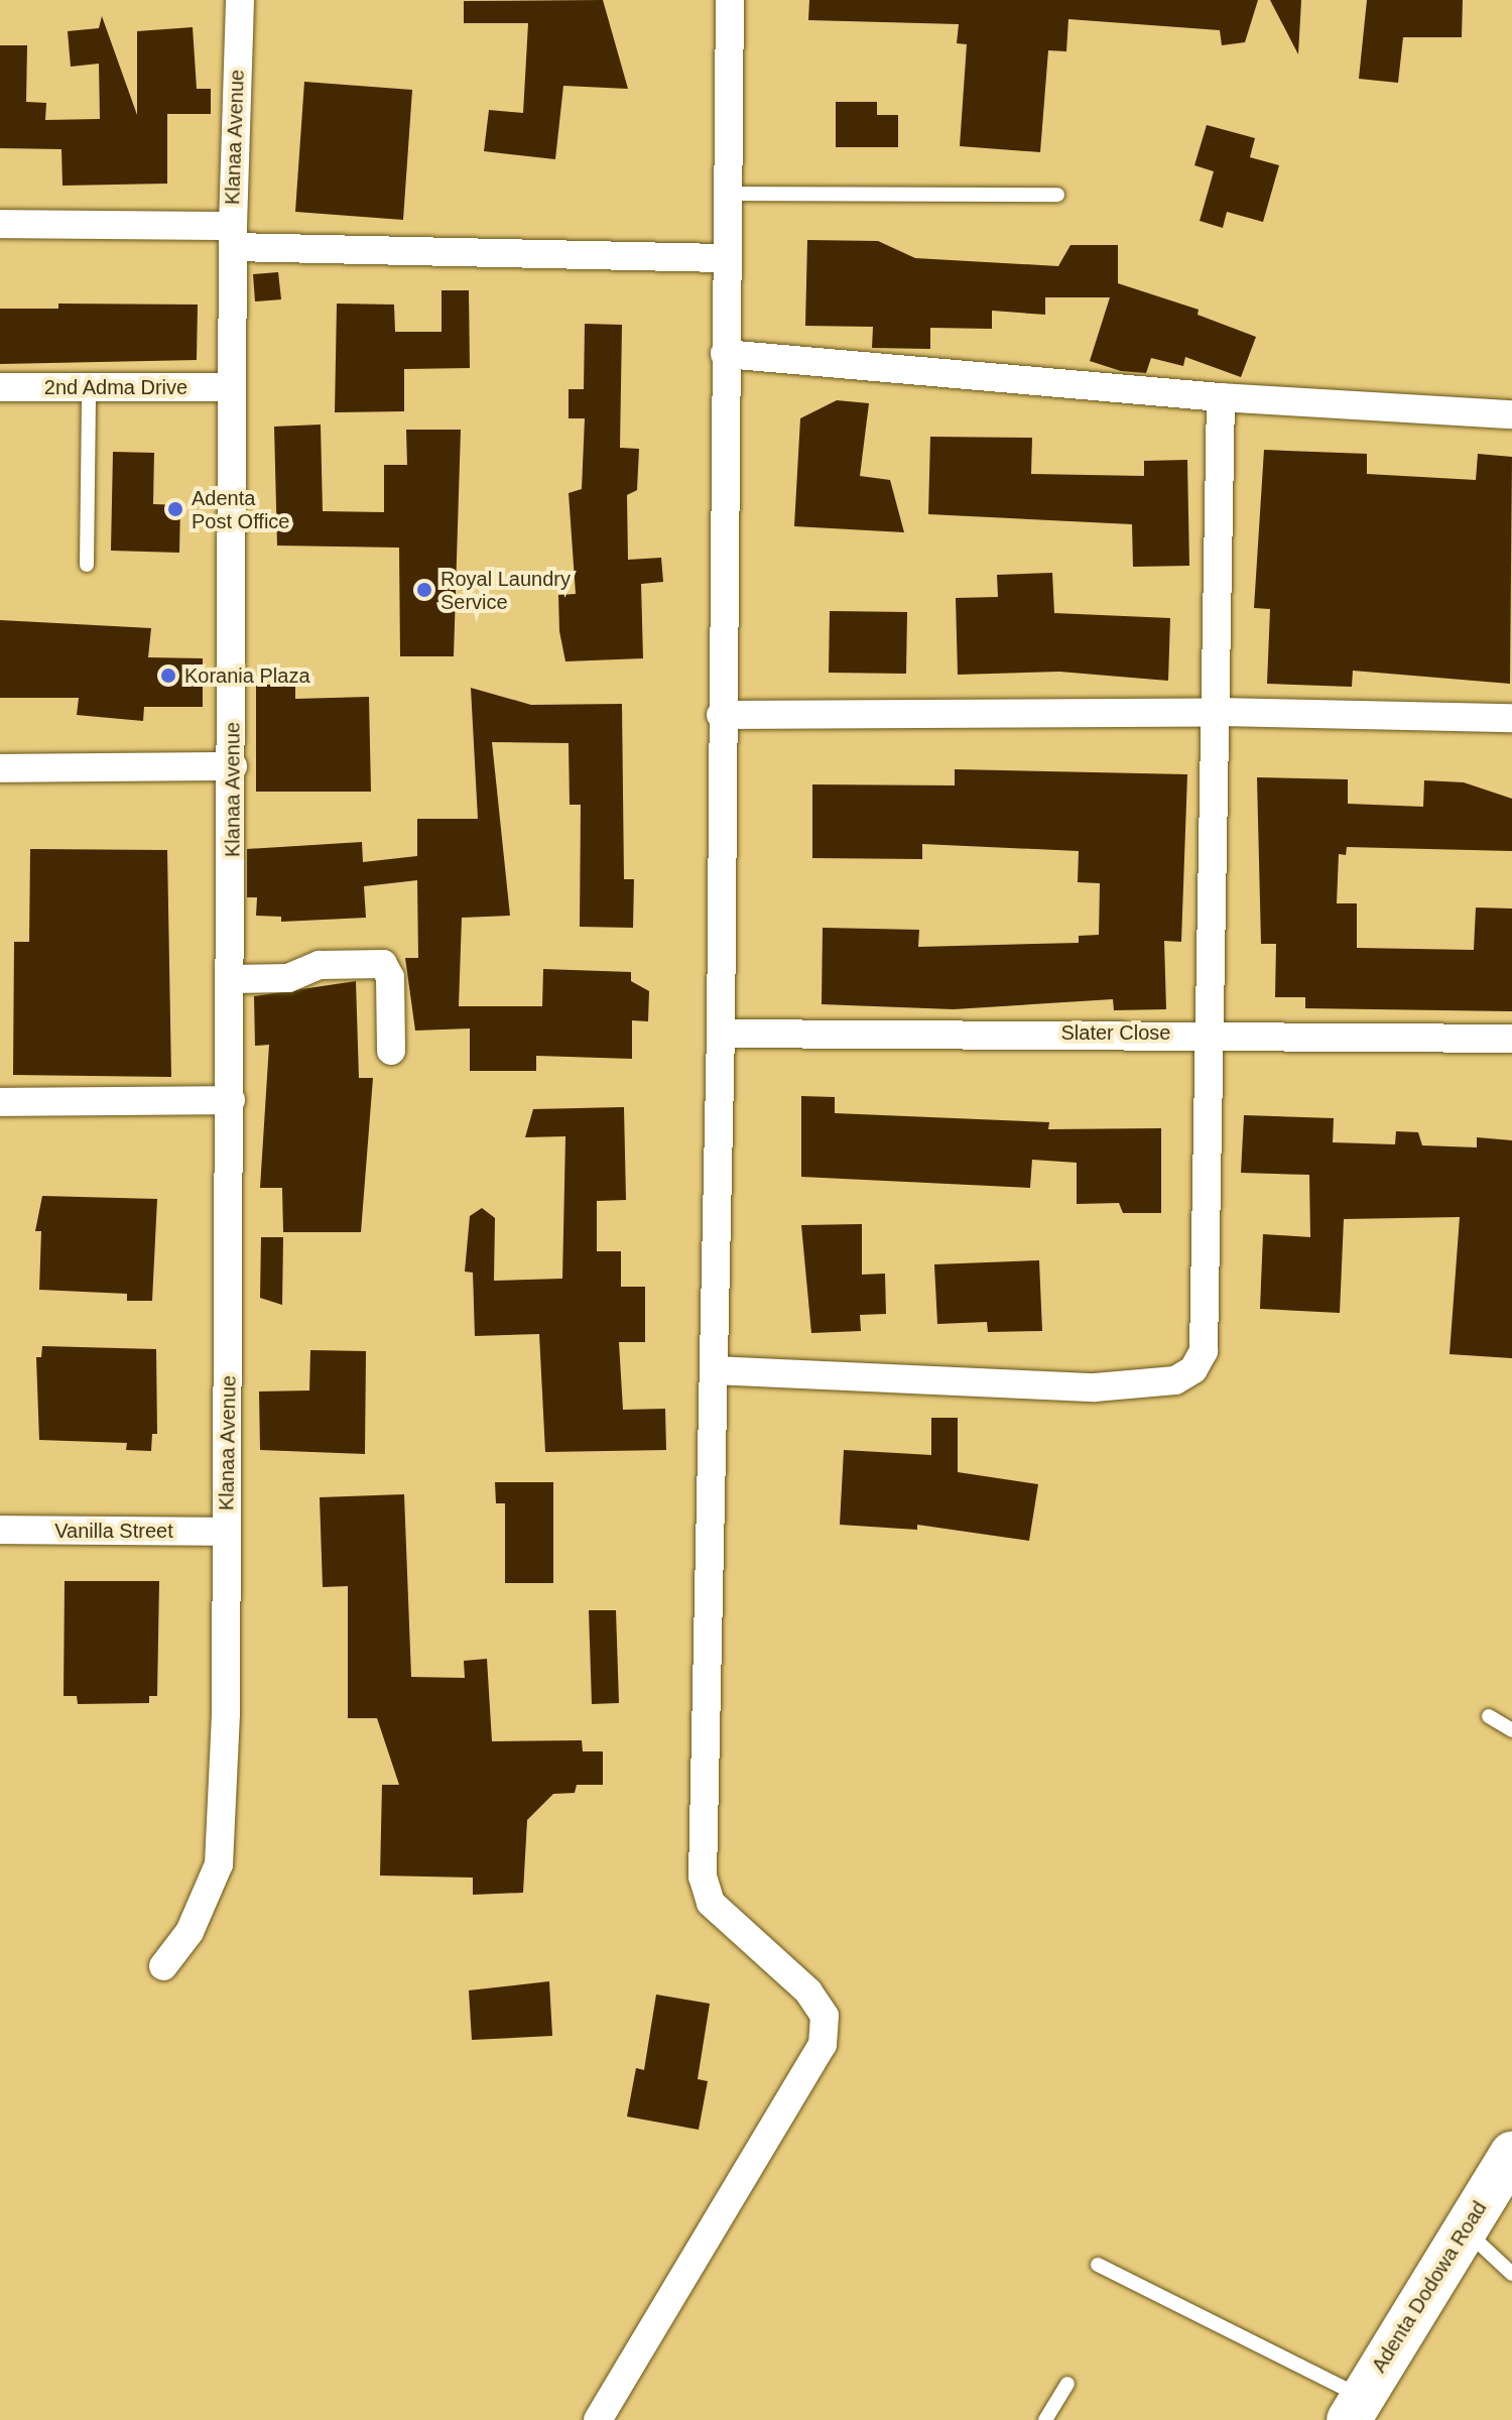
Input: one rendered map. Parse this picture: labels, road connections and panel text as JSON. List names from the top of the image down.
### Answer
{
  "streets": {
    "main road": ["Adenta Dodowa Road"],
    "street": [
      "Klanaa Avenue",
      "2nd Adma Drive",
      "Slater Close",
      "Vanilla Street"
    ]
  },
  "crossings": [
    ["Klanaa Avenue", "2nd Adma Drive"],
    ["Klanaa Avenue", "Vanilla Street"]
  ],
  "places": ["Adenta Post Office", "Royal Laundry Service", "Korania Plaza"]
}
